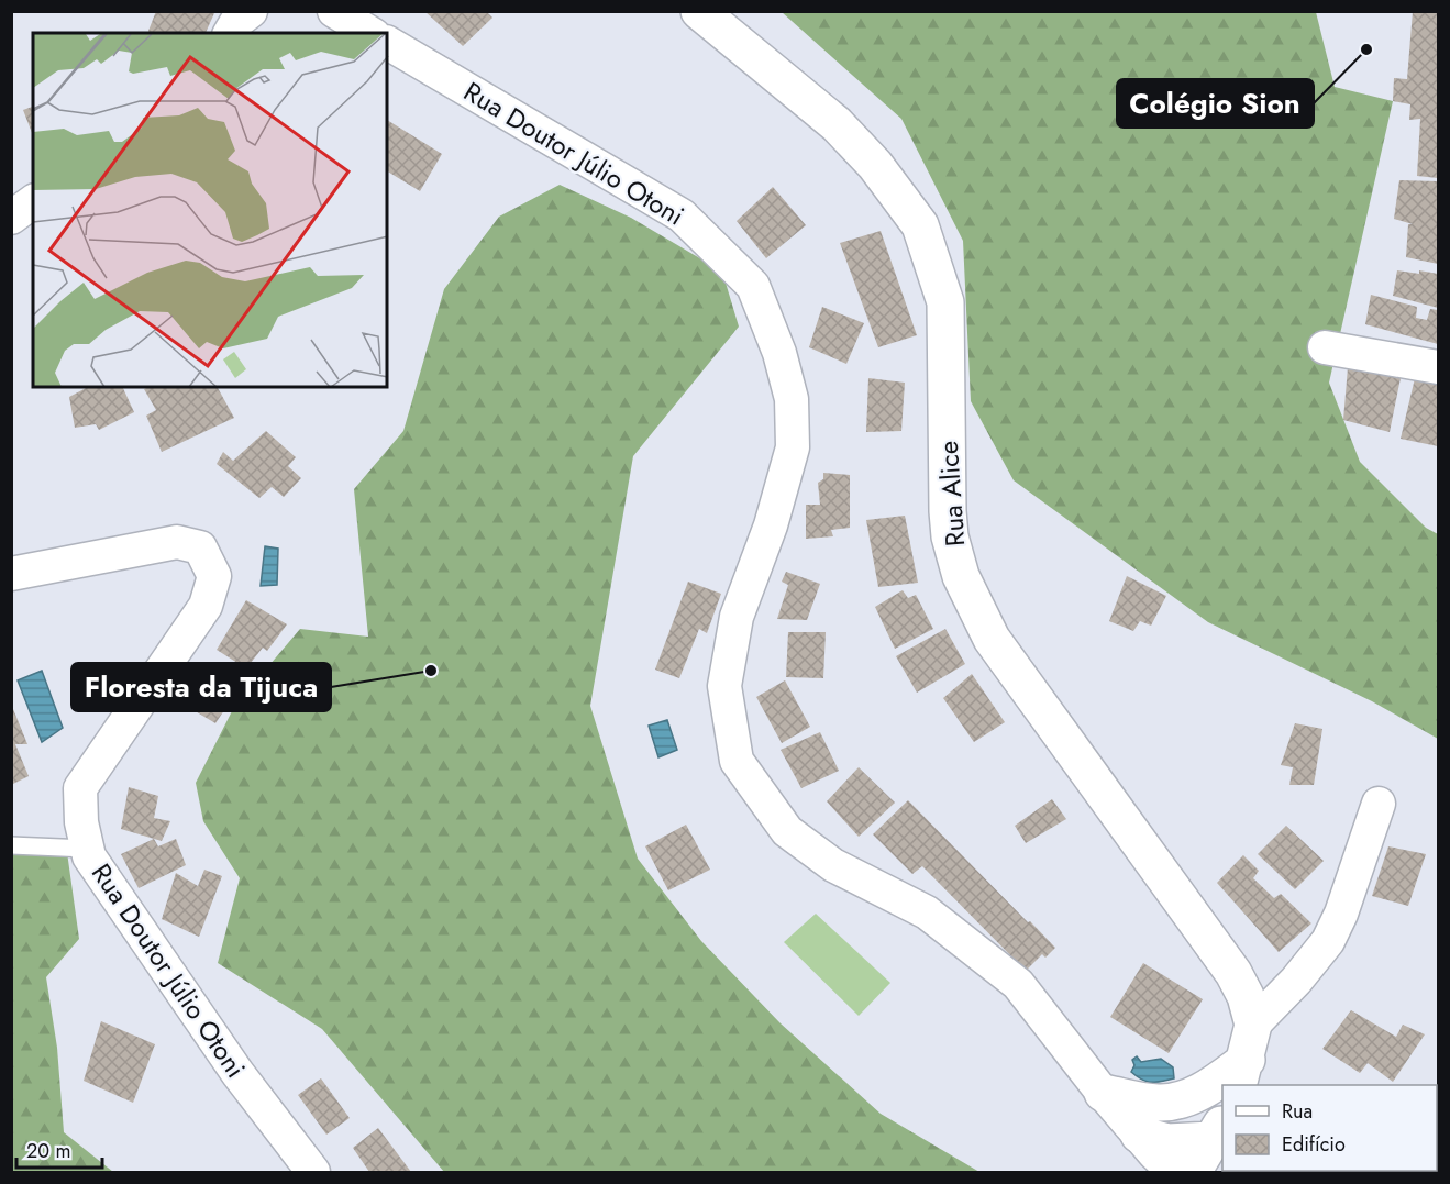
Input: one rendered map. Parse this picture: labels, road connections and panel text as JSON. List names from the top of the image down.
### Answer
{
  "streets": {
    "street": ["Rua Doutor Júlio Otoni", "Rua Alice"]
  },
  "places": ["Colégio Sion", "Floresta da Tijuca"],
  "legend": ["Rua", "Edifício"],
  "scale_bar": "20 m"
}
